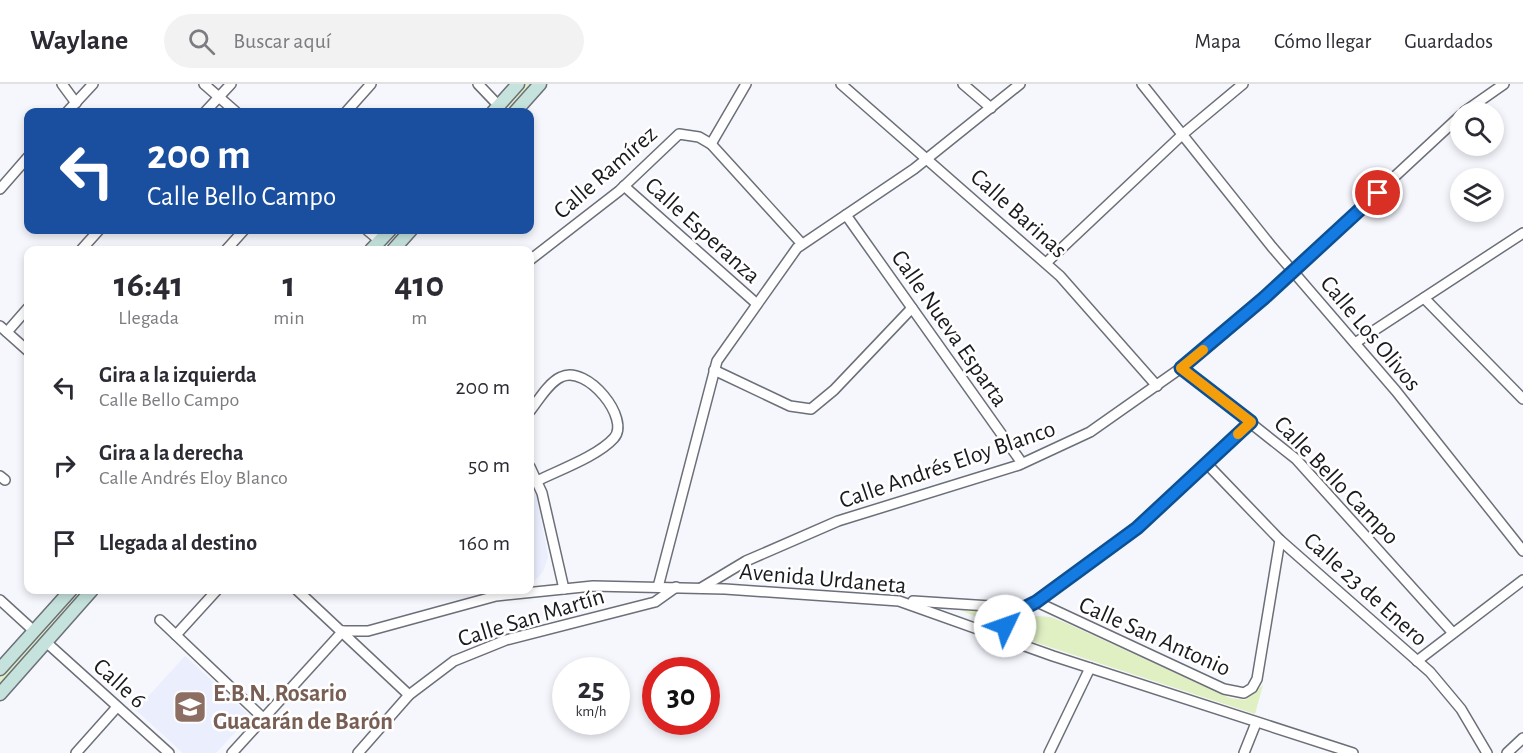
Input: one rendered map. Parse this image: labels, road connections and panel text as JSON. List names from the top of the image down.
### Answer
{
  "streets": {
    "street": [
      "Calle Ramírez",
      "Calle Barinas",
      "Calle Esperanza",
      "Calle Nueva Esparta",
      "Calle Los Olivos",
      "Calle Andrés Eloy Blanco",
      "Calle Bello Campo",
      "Avenida Urdaneta",
      "Calle 23 de Enero",
      "Calle San Martín",
      "Calle San Antonio",
      "Calle 6"
    ]
  },
  "crossings": [
    ["Calle Ramírez", "Calle Esperanza"],
    ["Calle Barinas", "Calle Andrés Eloy Blanco"],
    ["Calle Nueva Esparta", "Calle Andrés Eloy Blanco"],
    ["Calle Los Olivos", "Calle Andrés Eloy Blanco"],
    ["Calle Andrés Eloy Blanco", "Calle Bello Campo"],
    ["Calle Andrés Eloy Blanco", "Avenida Urdaneta"],
    ["Avenida Urdaneta", "Calle San Martín"],
    ["Calle 23 de Enero", "Calle San Antonio"]
  ],
  "places": {
    "school or university": ["E.B.N. Rosario Guacarán de Barón"]
  },
  "page": {
    "header": "Waylane",
    "search": "Buscar aquí",
    "nav": ["Mapa", "Cómo llegar", "Guardados"],
    "turn": ["200 m", "Calle Bello Campo"],
    "eta": [
      "16:41",
      "Llegada",
      "1",
      "min",
      "410",
      "m"
    ],
    "list": [
      {
        "name": "Gira a la izquierda",
        "note": "Calle Bello Campo",
        "value": "200 m"
      },
      {
        "name": "Gira a la derecha",
        "note": "Calle Andrés Eloy Blanco",
        "value": "50 m"
      },
      {
        "name": "Llegada al destino",
        "value": "160 m"
      }
    ],
    "speed": "25 km/h",
    "limit": "30"
  }
}
